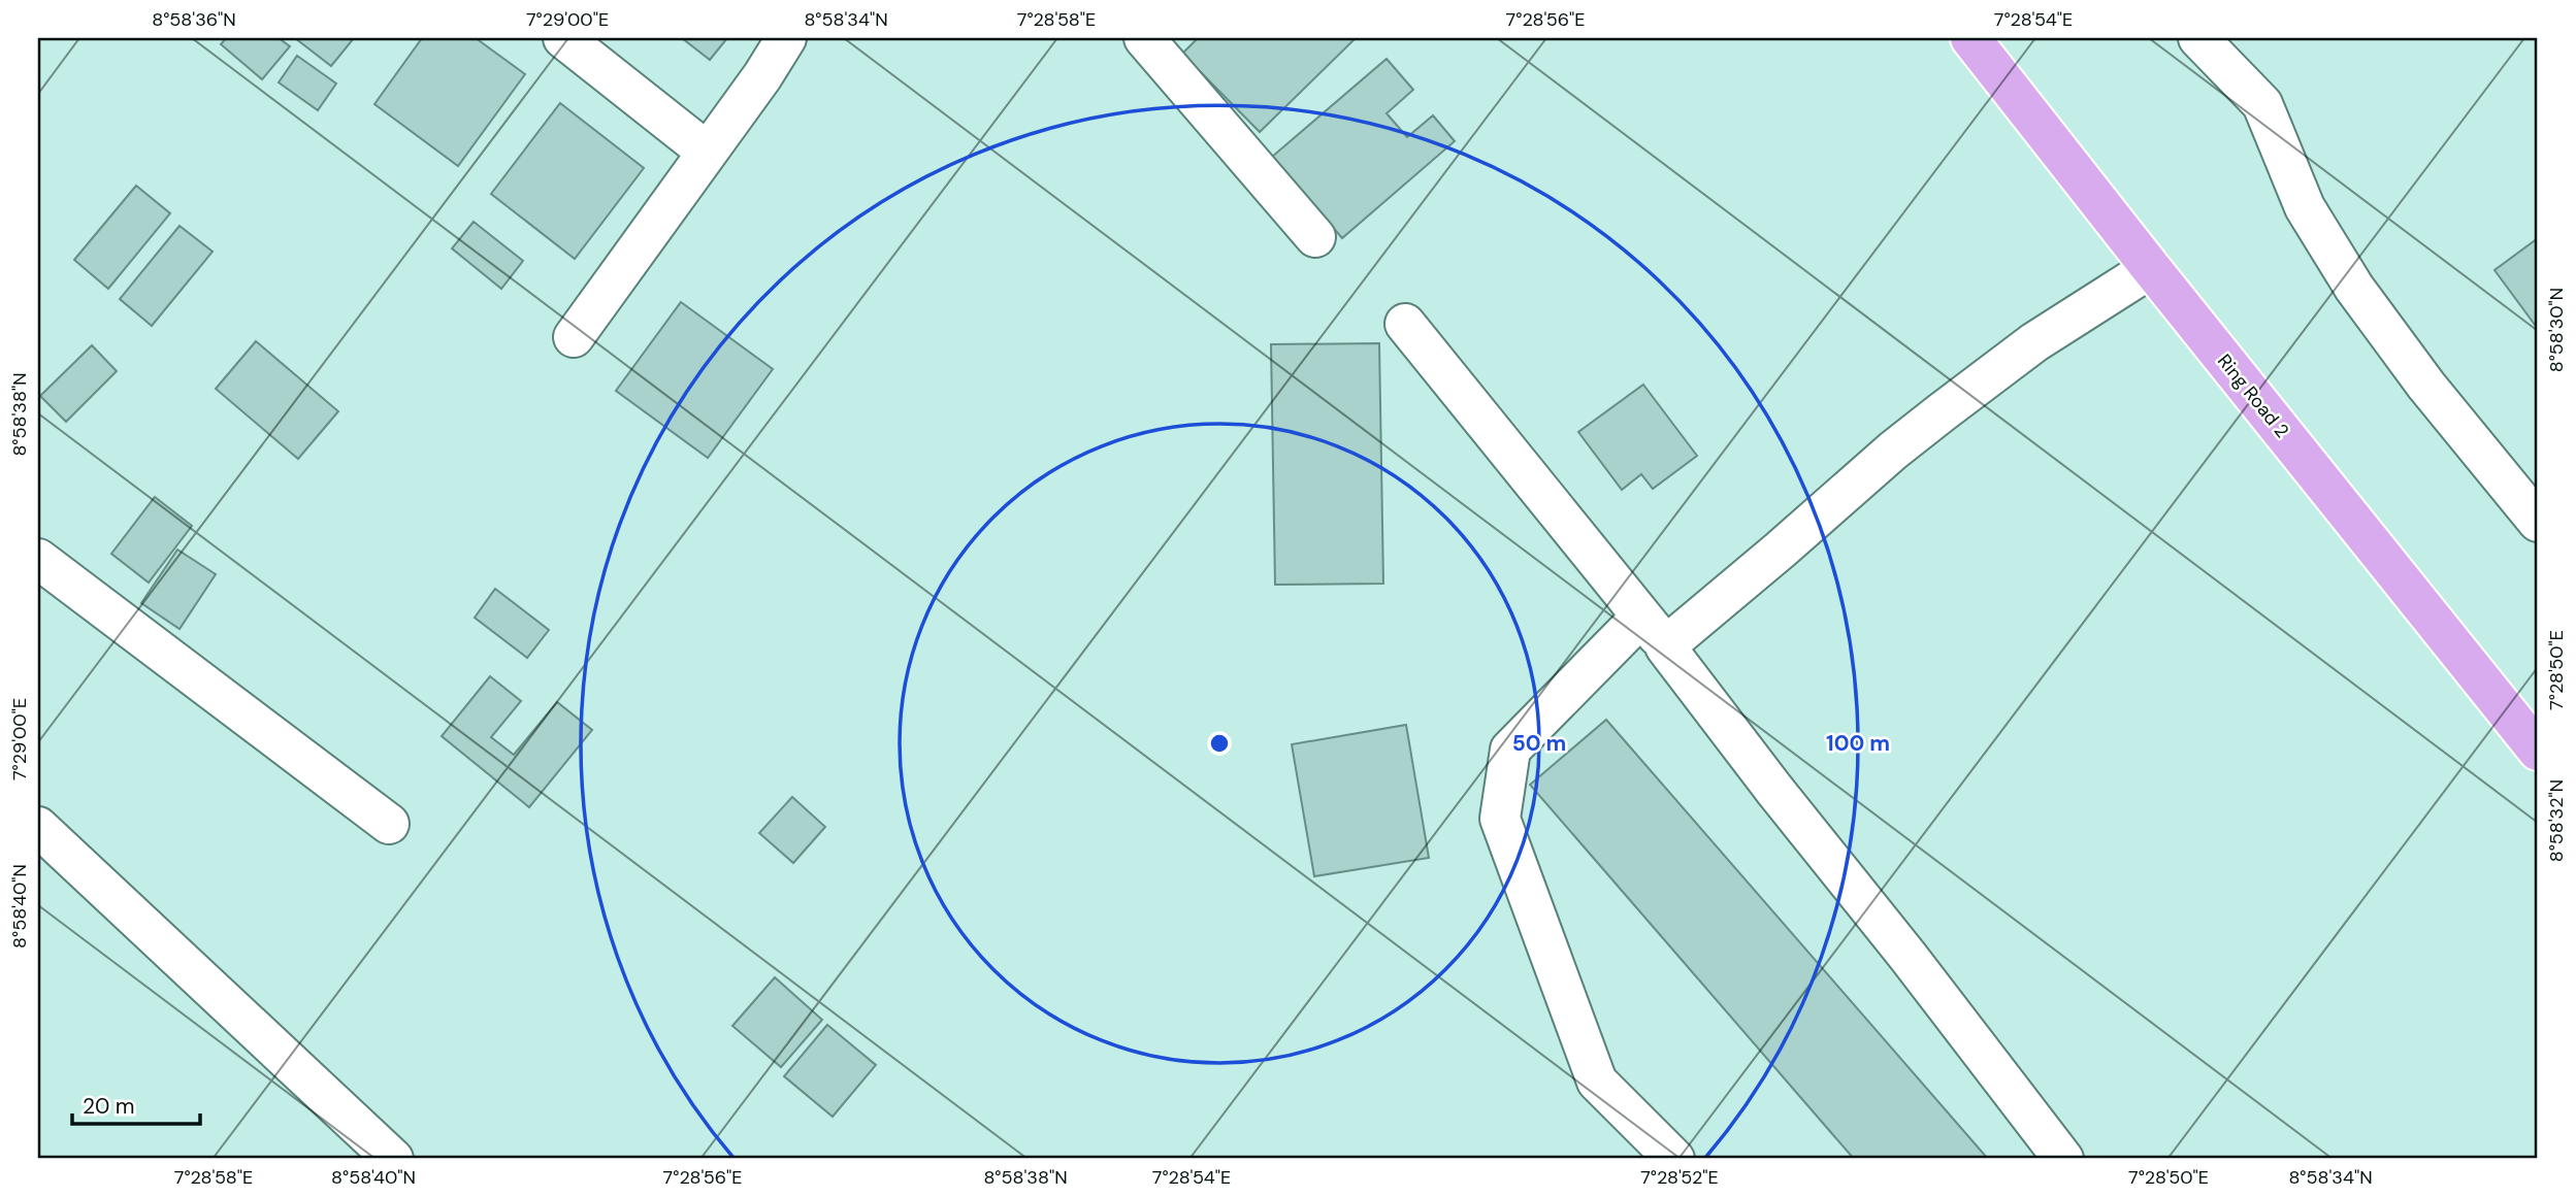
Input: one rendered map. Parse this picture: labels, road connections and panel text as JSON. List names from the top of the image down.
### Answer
{
  "streets": {
    "main road": ["Ring Road 2"]
  },
  "scale_bar": "20 m",
  "coordinates": [
    "8°58'36\"N",
    "7°29'00\"E",
    "8°58'34\"N",
    "7°28'58\"E",
    "7°28'56\"E",
    "7°28'54\"E",
    "8°58'30\"N",
    "8°58'38\"N",
    "7°28'50\"E",
    "8°58'32\"N",
    "8°58'40\"N",
    "7°28'52\"E"
  ],
  "rings": ["50 m", "100 m"]
}
